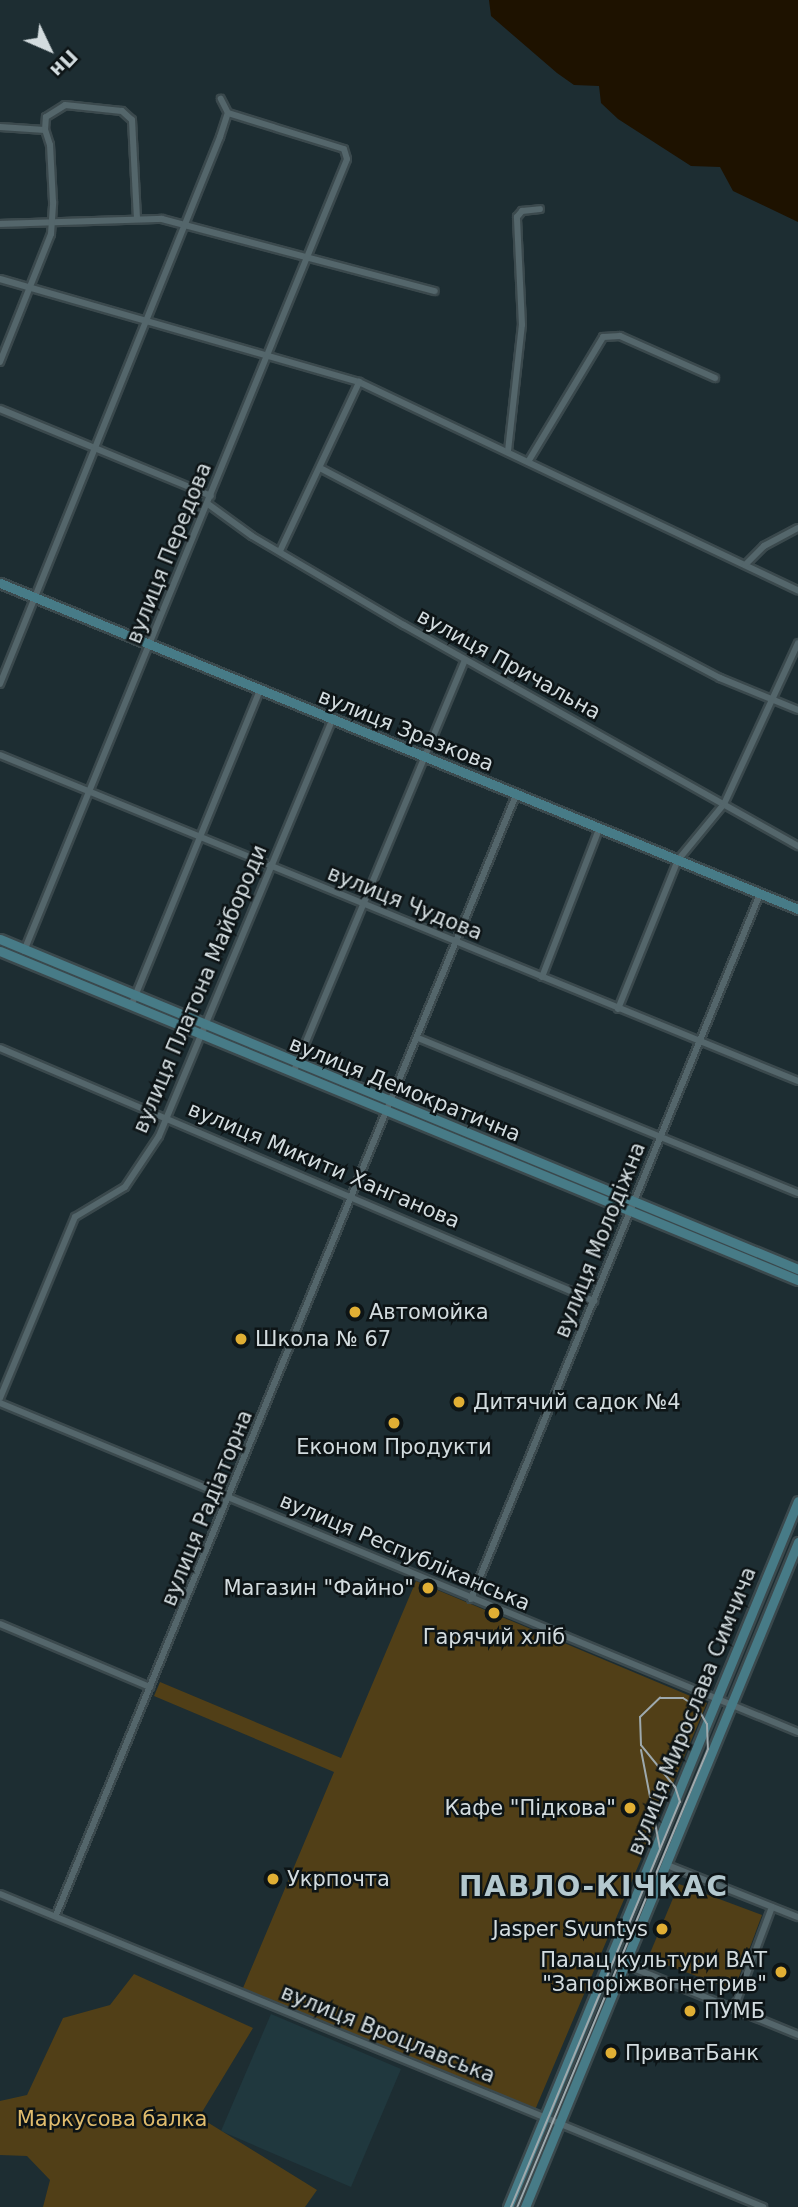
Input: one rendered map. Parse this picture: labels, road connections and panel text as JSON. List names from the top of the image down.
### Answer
{
  "streets": {
    "street": [
      "вулиця Передова",
      "вулиця Причальна",
      "вулиця Зразкова",
      "вулиця Чудова",
      "вулиця Платона Майбороди",
      "вулиця Демократична",
      "вулиця Микити Ханганова",
      "вулиця Молодіжна",
      "вулиця Радіаторна",
      "вулиця Республіканська",
      "вулиця Мирослава Симчича",
      "вулиця Вроцлавська"
    ]
  },
  "crossings": [
    ["вулиця Передова", "вулиця Причальна"],
    ["вулиця Передова", "вулиця Зразкова"],
    ["вулиця Передова", "вулиця Чудова"],
    ["вулиця Передова", "вулиця Демократична"],
    ["вулиця Зразкова", "вулиця Платона Майбороди"],
    ["вулиця Зразкова", "вулиця Молодіжна"],
    ["вулиця Чудова", "вулиця Платона Майбороди"],
    ["вулиця Чудова", "вулиця Молодіжна"],
    ["вулиця Платона Майбороди", "вулиця Демократична"],
    ["вулиця Платона Майбороди", "вулиця Микити Ханганова"],
    ["вулиця Платона Майбороди", "вулиця Республіканська"],
    ["вулиця Демократична", "вулиця Молодіжна"],
    ["вулиця Демократична", "вулиця Радіаторна"],
    ["вулиця Микити Ханганова", "вулиця Молодіжна"],
    ["вулиця Микити Ханганова", "вулиця Радіаторна"],
    ["вулиця Молодіжна", "вулиця Республіканська"],
    ["вулиця Радіаторна", "вулиця Республіканська"],
    ["вулиця Радіаторна", "вулиця Вроцлавська"],
    ["вулиця Республіканська", "вулиця Мирослава Симчича"],
    ["вулиця Мирослава Симчича", "вулиця Вроцлавська"]
  ],
  "districts": ["ПАВЛО-КІЧКАС"],
  "parks": ["Маркусова балка"],
  "places": [
    "Автомойка",
    "Школа № 67",
    "Дитячий садок №4",
    "Економ Продукти",
    "Магазин \"Файно\"",
    "Гарячий хліб",
    "Кафе \"Підкова\"",
    "Укрпочта",
    "Jasper Svuntys",
    "Палац культури ВАТ \"Запоріжвогнетрив\"",
    "ПУМБ",
    "ПриватБанк"
  ],
  "north": "bottom right"
}
